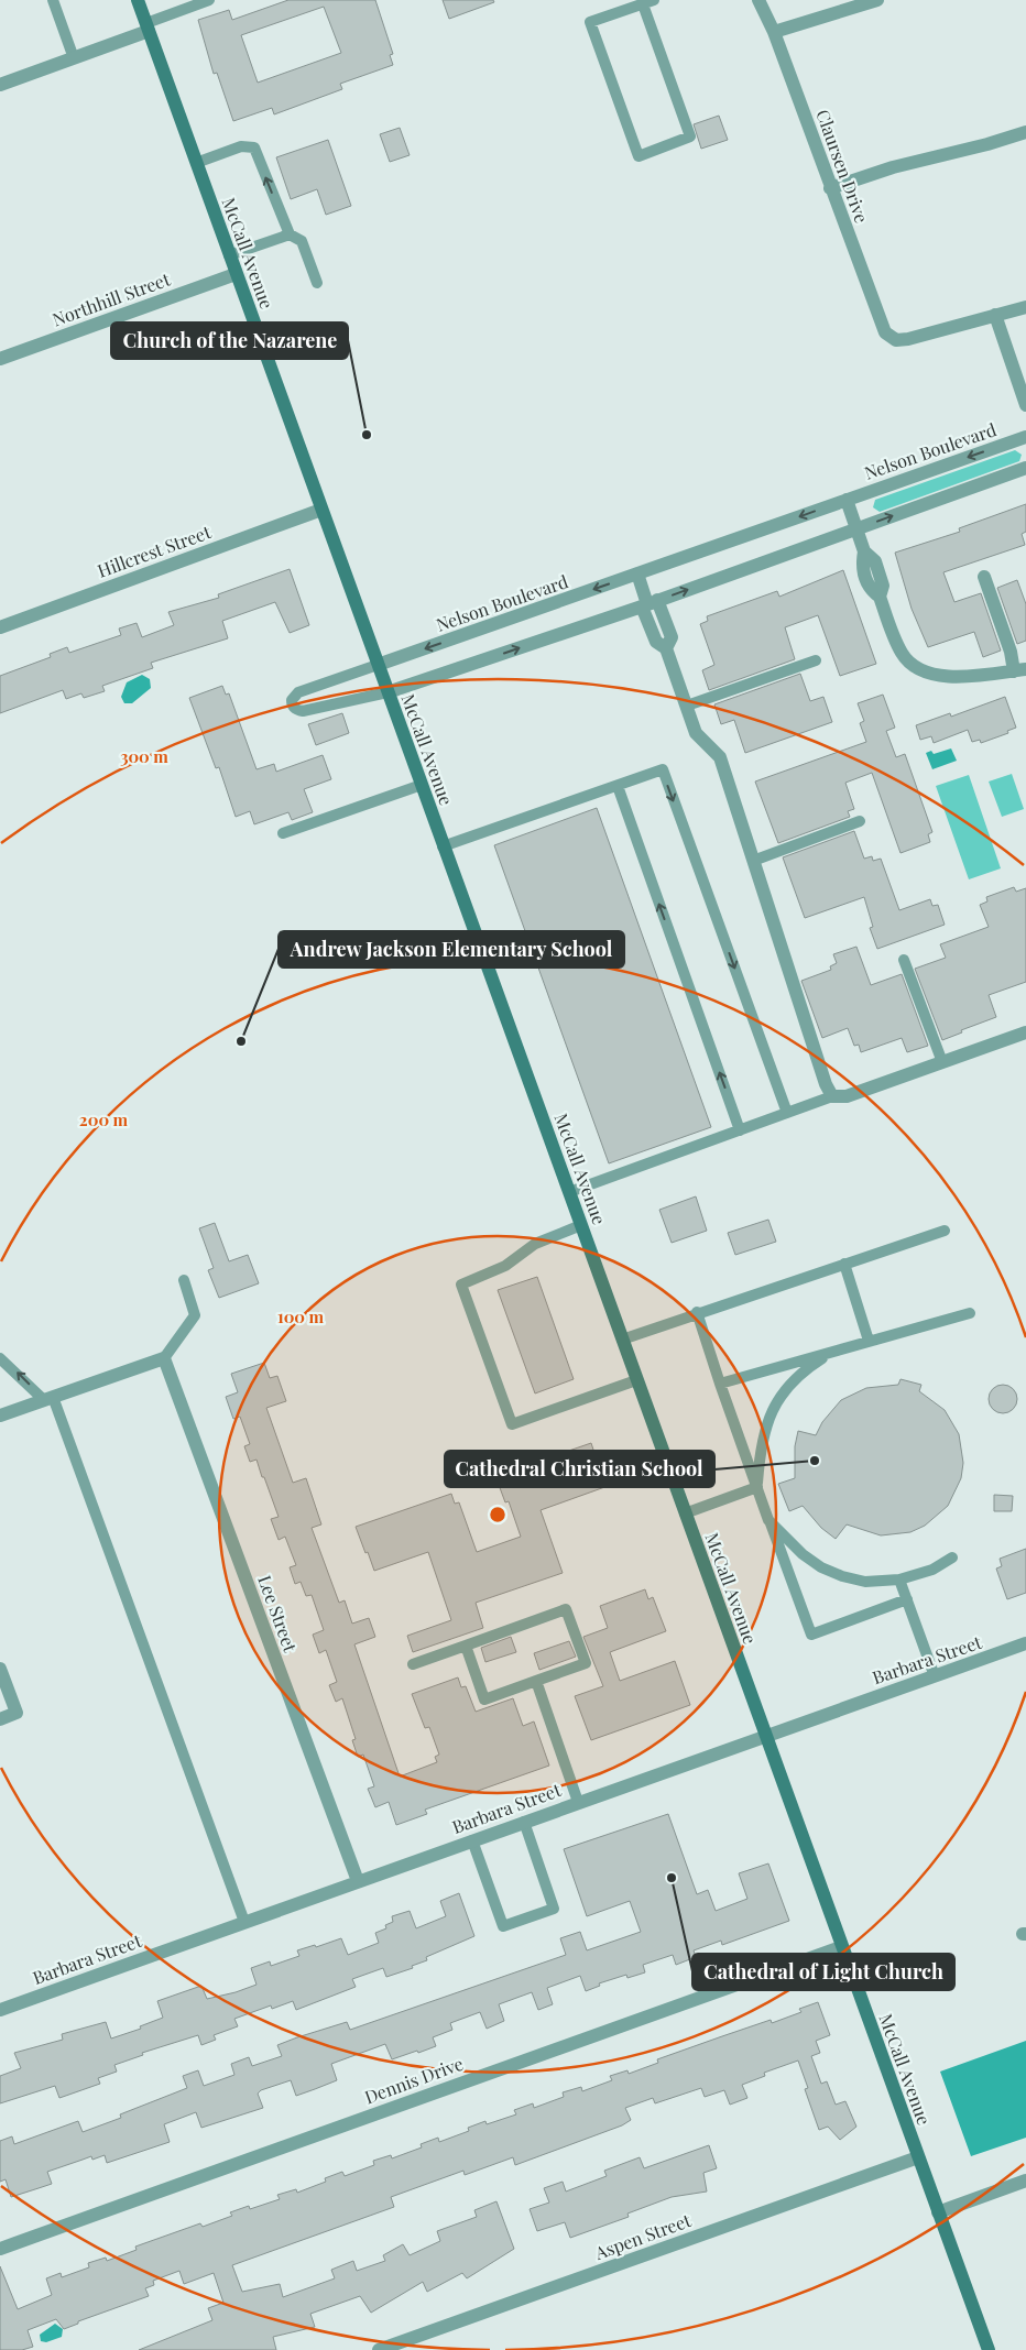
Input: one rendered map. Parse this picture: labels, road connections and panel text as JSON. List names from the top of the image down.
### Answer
{
  "streets": {
    "main road": ["McCall Avenue"],
    "street": [
      "Claursen Drive",
      "Northhill Street",
      "Nelson Boulevard",
      "Hillcrest Street",
      "Lee Street",
      "Barbara Street",
      "Dennis Drive",
      "Aspen Street"
    ]
  },
  "crossings": [
    ["McCall Avenue", "Northhill Street"],
    ["McCall Avenue", "Nelson Boulevard"],
    ["McCall Avenue", "Hillcrest Street"],
    ["McCall Avenue", "Barbara Street"],
    ["McCall Avenue", "Dennis Drive"],
    ["McCall Avenue", "Aspen Street"],
    ["Lee Street", "Barbara Street"]
  ],
  "places": [
    "Church of the Nazarene",
    "Andrew Jackson Elementary School",
    "Cathedral Christian School",
    "Cathedral of Light Church"
  ],
  "rings": ["300 m", "200 m", "100 m"]
}
